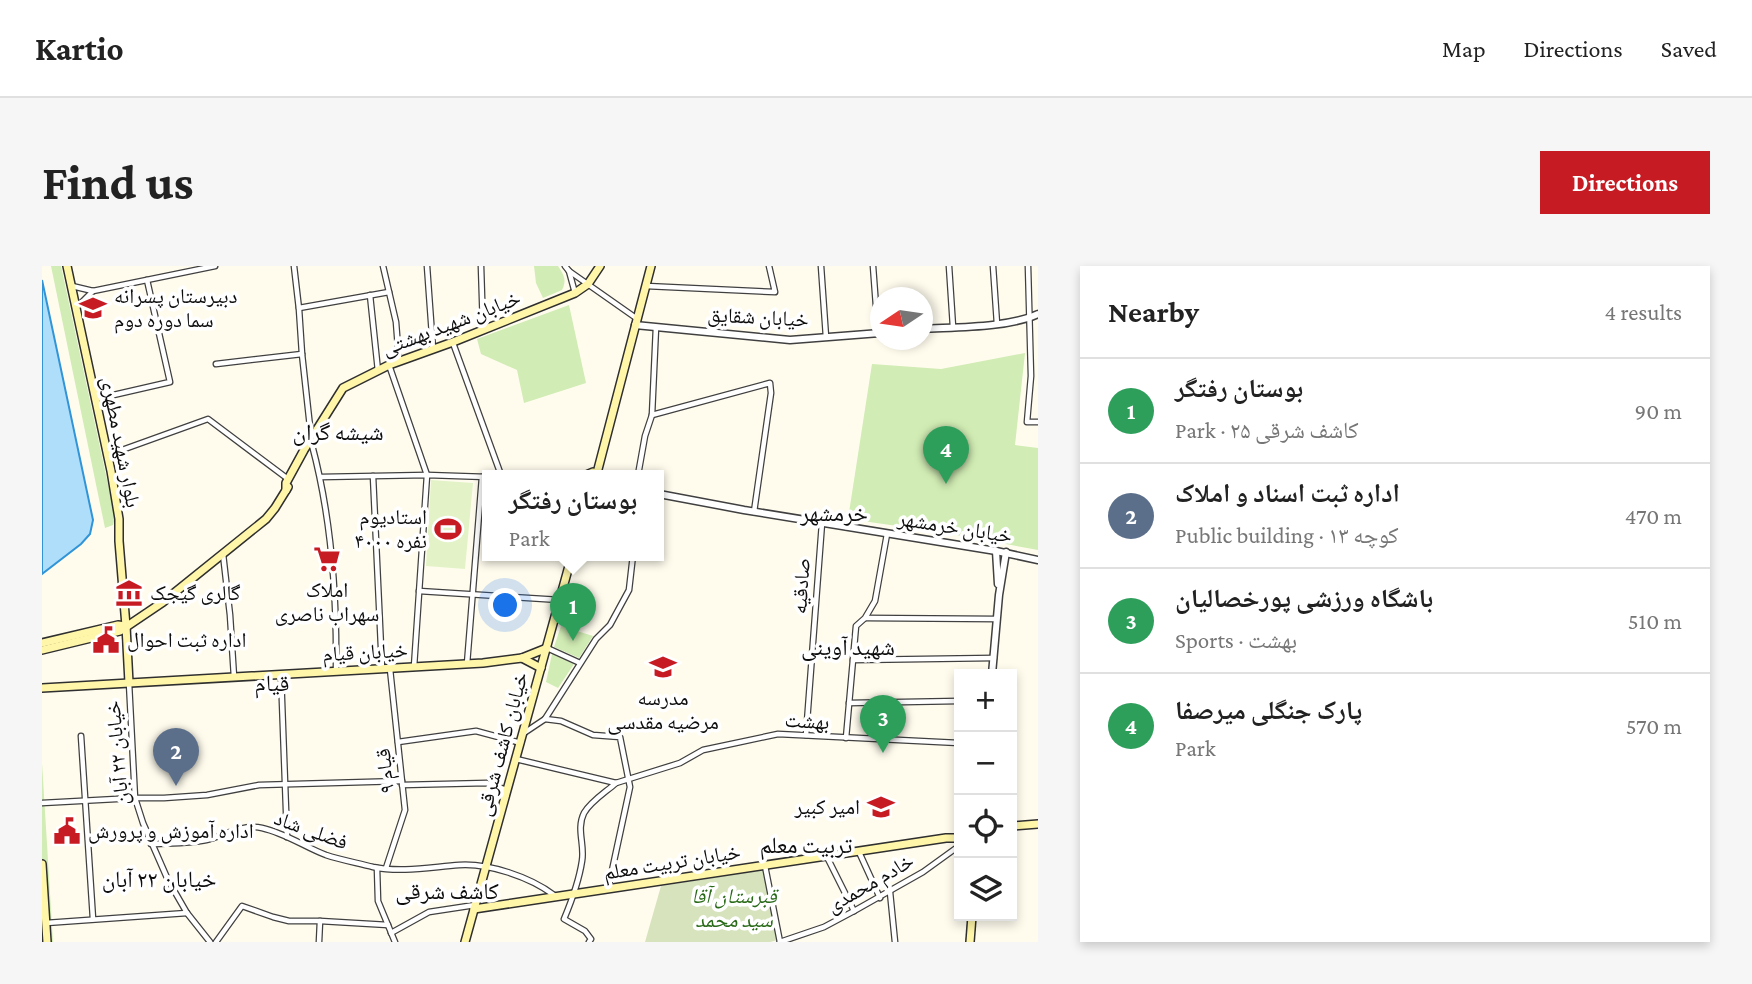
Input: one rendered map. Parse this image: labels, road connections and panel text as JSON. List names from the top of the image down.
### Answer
{
  "streets": {
    "main road": [
      "خیابان شهید بهشتی",
      "بلوار شهید مطهری",
      "خیابان قیام",
      "خیابان کاشف شرقی",
      "خیابان ۲۲ آبان",
      "خیابان تربیت معلم"
    ],
    "street": [
      "خیابان شقایق",
      "خیابان خرمشهر",
      "صادقیه",
      "بهشت",
      "قیام ۹",
      "فضلی شاد",
      "خادم محمدی"
    ]
  },
  "crossings": [
    ["خیابان شهید بهشتی", "بلوار شهید مطهری"],
    ["خیابان شهید بهشتی", "خیابان ۲۲ آبان"],
    ["بلوار شهید مطهری", "خیابان ۲۲ آبان"],
    ["خیابان خرمشهر", "صادقیه"],
    ["صادقیه", "بهشت"],
    ["خیابان قیام", "خیابان کاشف شرقی"],
    ["خیابان قیام", "خیابان ۲۲ آبان"],
    ["خیابان قیام", "قیام ۹"],
    ["خیابان کاشف شرقی", "فضلی شاد"],
    ["خیابان کاشف شرقی", "خیابان تربیت معلم"],
    ["خیابان ۲۲ آبان", "فضلی شاد"],
    ["قیام ۹", "فضلی شاد"],
    ["فضلی شاد", "خیابان تربیت معلم"]
  ],
  "districts": [
    "شیشه گران",
    "خرمشهر",
    "شهید آوینی",
    "قیام",
    "تربیت معلم",
    "خیابان ۲۲ آبان",
    "کاشف شرقی"
  ],
  "parks": ["قبرستان آقا سید محمد"],
  "places": {
    "school or university": ["دبیرستان پسرانه سما دوره دوم", "مدرسه مرضیه مقدسی", "امیر کبیر"],
    "sports": ["استادیوم ۴۰۰۰ نفره"],
    "supermarket": ["املاک سهراب ناصری"],
    "museum": ["گالری گیجک"],
    "public building": ["اداره ثبت احوال", "اداره آموزش و پرورش"]
  },
  "north": "left",
  "page": {
    "header": "Kartio",
    "nav": ["Map", "Directions", "Saved"],
    "buttons": "Directions",
    "title": "Find us",
    "heading": ["Nearby", "4 results"],
    "list": [
      {
        "mark": "1",
        "name": "بوستان رفتگر",
        "note": "Park · کاشف شرقی ۲۵",
        "value": "90 m"
      },
      {
        "mark": "2",
        "name": "اداره ثبت اسناد و املاک",
        "note": "Public building · کوچه ۱۳",
        "value": "470 m"
      },
      {
        "mark": "3",
        "name": "باشگاه ورزشی پورخصالیان",
        "note": "Sports · بهشت",
        "value": "510 m"
      },
      {
        "mark": "4",
        "name": "پارک جنگلی میرصفا",
        "note": "Park",
        "value": "570 m"
      }
    ],
    "pins": [
      "4",
      "1",
      "3",
      "2"
    ],
    "popup": ["بوستان رفتگر", "Park"],
    "map_buttons": ["+", "−"]
  }
}
